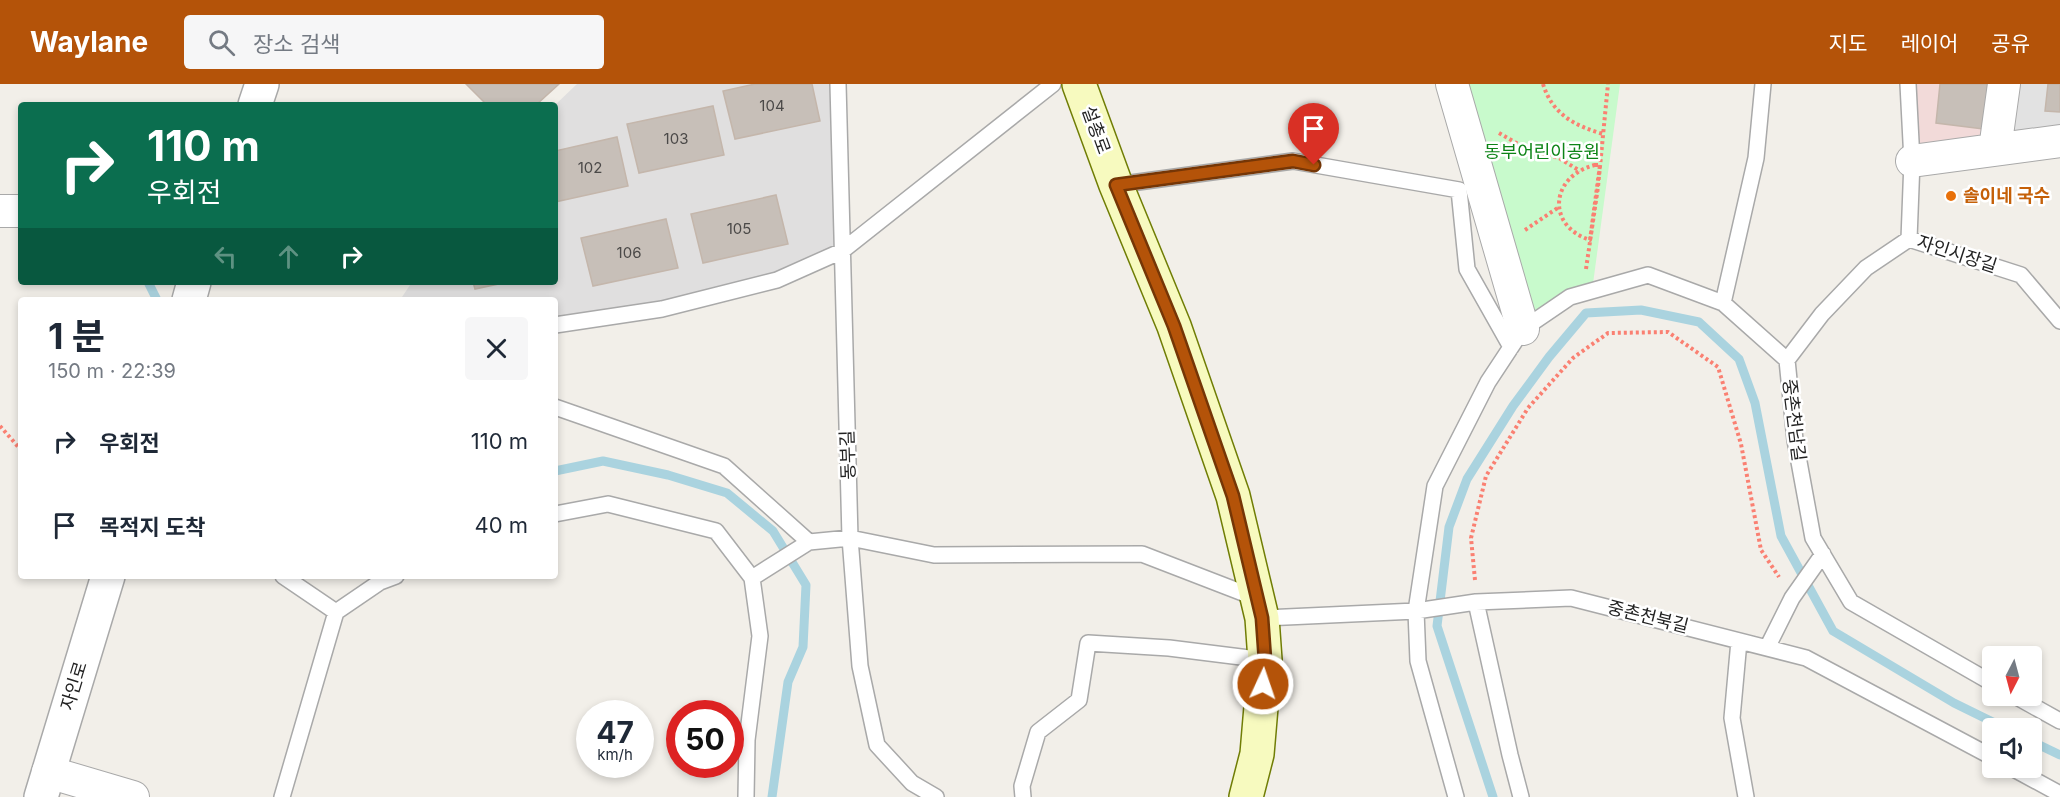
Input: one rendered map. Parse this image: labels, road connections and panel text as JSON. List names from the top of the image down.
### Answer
{
  "streets": {
    "main road": ["설총로"],
    "street": ["자인로"],
    "lane": [
      "자인시장길",
      "중촌천남길",
      "동부길",
      "중촌천북길"
    ]
  },
  "crossings": [
    ["설총로", "중촌천북길"],
    ["중촌천남길", "중촌천북길"]
  ],
  "parks": ["동부어린이공원"],
  "places": ["솔이네 국수"],
  "house_numbers": [
    "104",
    "103",
    "102",
    "105",
    "106"
  ],
  "north": "bottom",
  "page": {
    "header": "Waylane",
    "search": "장소 검색",
    "nav": ["지도", "레이어", "공유"],
    "turn": ["110 m", "우회전"],
    "heading": ["1 분", "150 m · 22:39"],
    "list": [
      {
        "name": "우회전",
        "value": "110 m"
      },
      {
        "name": "목적지 도착",
        "value": "40 m"
      }
    ],
    "speed": "47 km/h",
    "limit": "50"
  }
}
